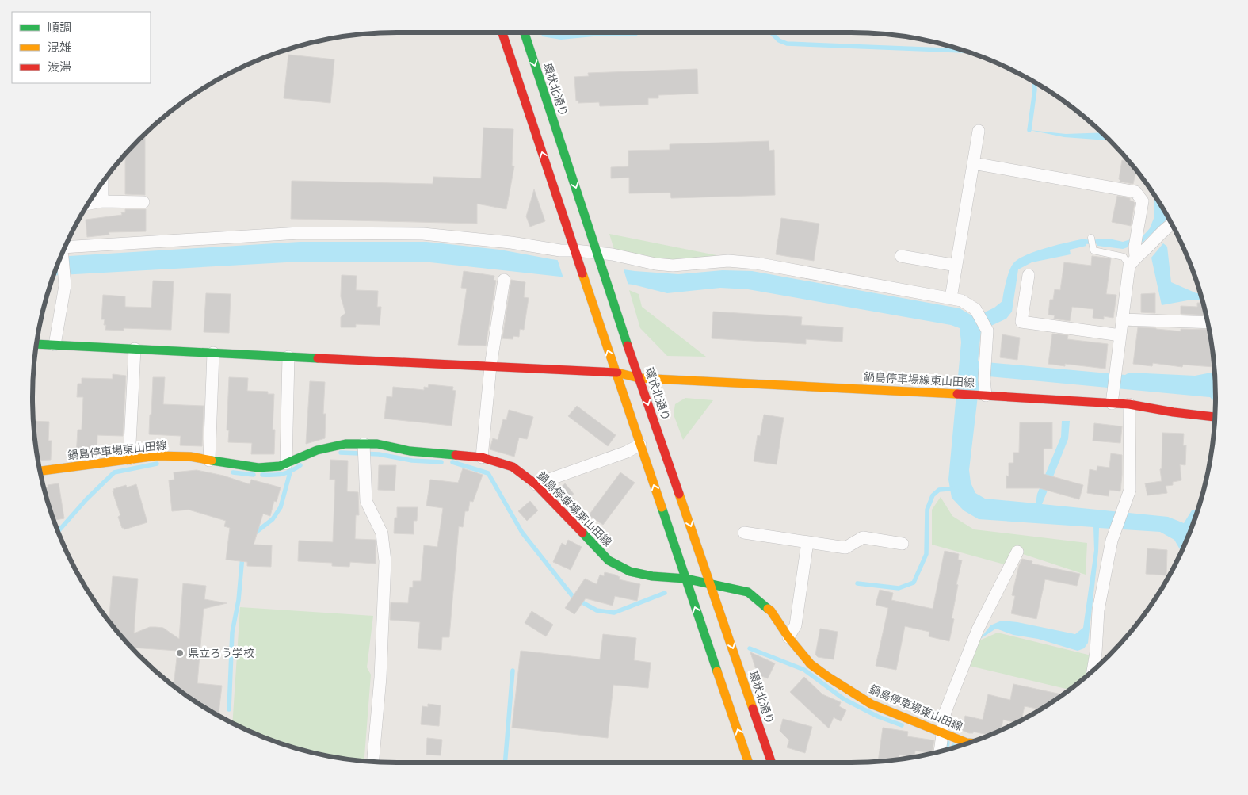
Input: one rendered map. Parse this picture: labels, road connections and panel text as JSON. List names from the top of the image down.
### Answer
{
  "streets": {
    "main road": ["環状北通り", "鍋島停車場線東山田線", "鍋島停車場東山田線"]
  },
  "crossings": [
    ["環状北通り", "鍋島停車場線東山田線"],
    ["環状北通り", "鍋島停車場東山田線"]
  ],
  "places": ["県立ろう学校"],
  "legend": ["順調", "混雑", "渋滞"]
}
